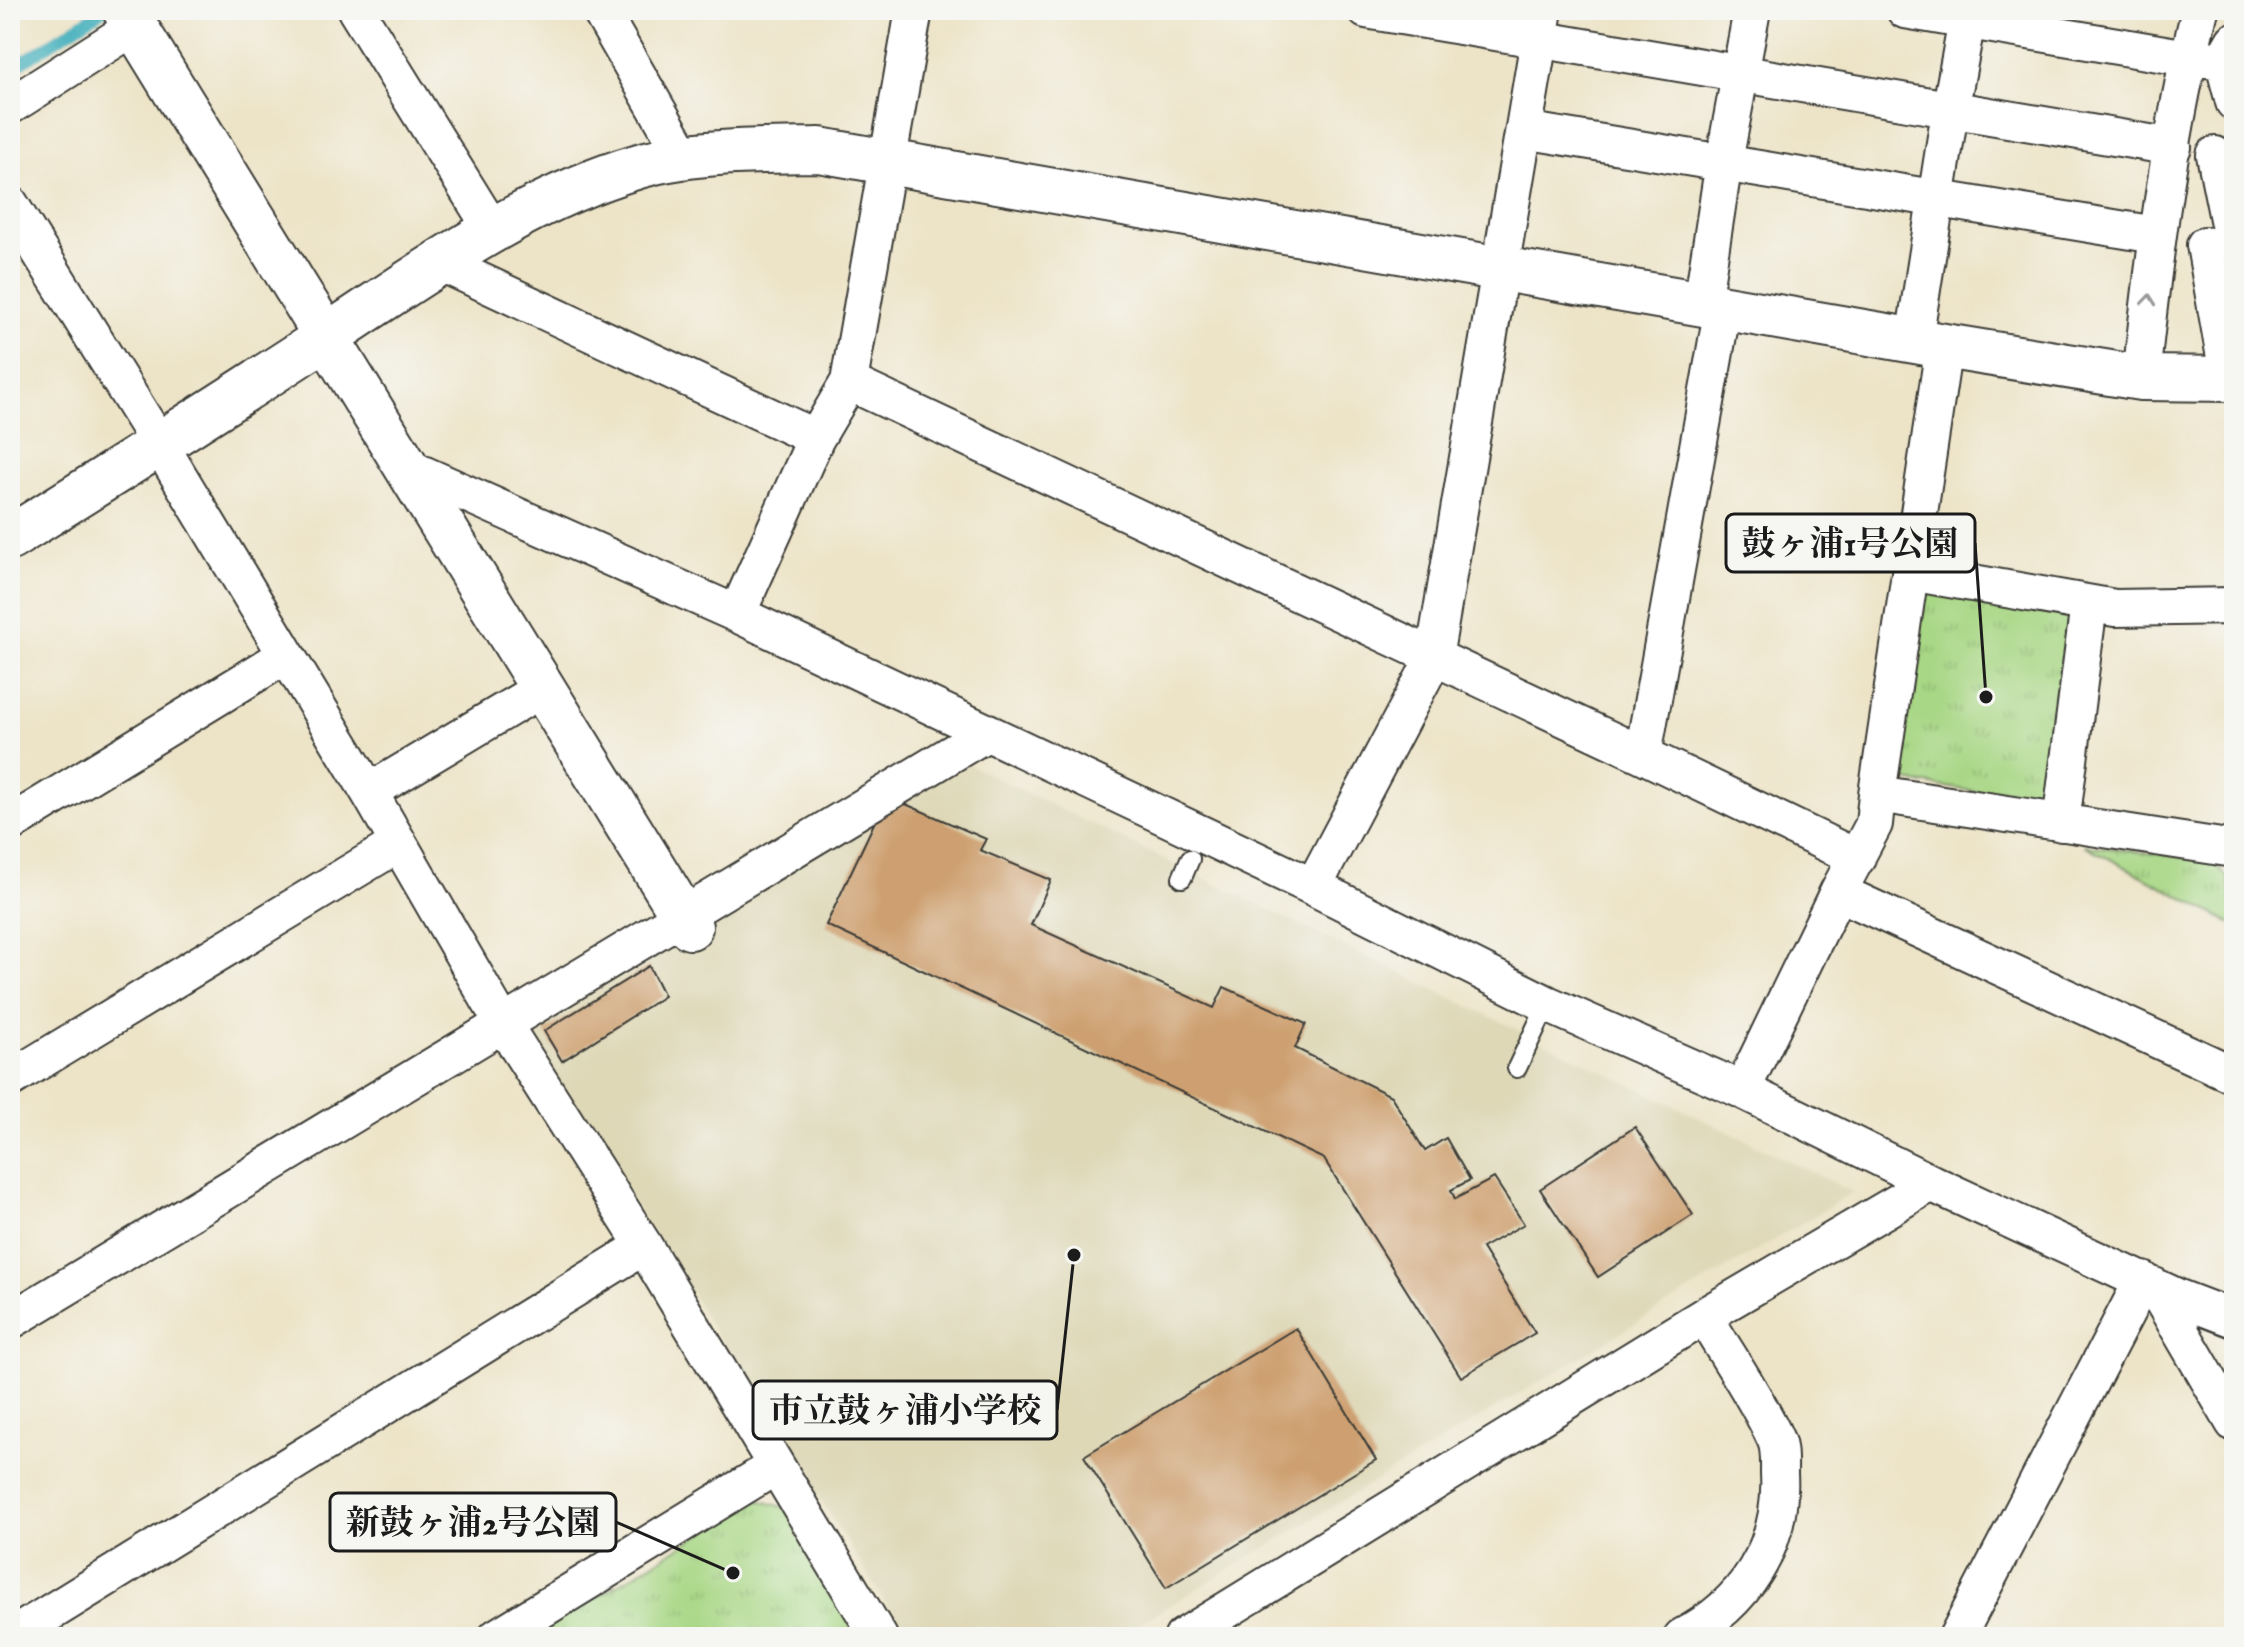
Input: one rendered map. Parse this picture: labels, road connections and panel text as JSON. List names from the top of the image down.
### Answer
{
  "places": ["鼓ヶ浦1号公園", "市立鼓ヶ浦小学校", "新鼓ヶ浦2号公園"]
}
